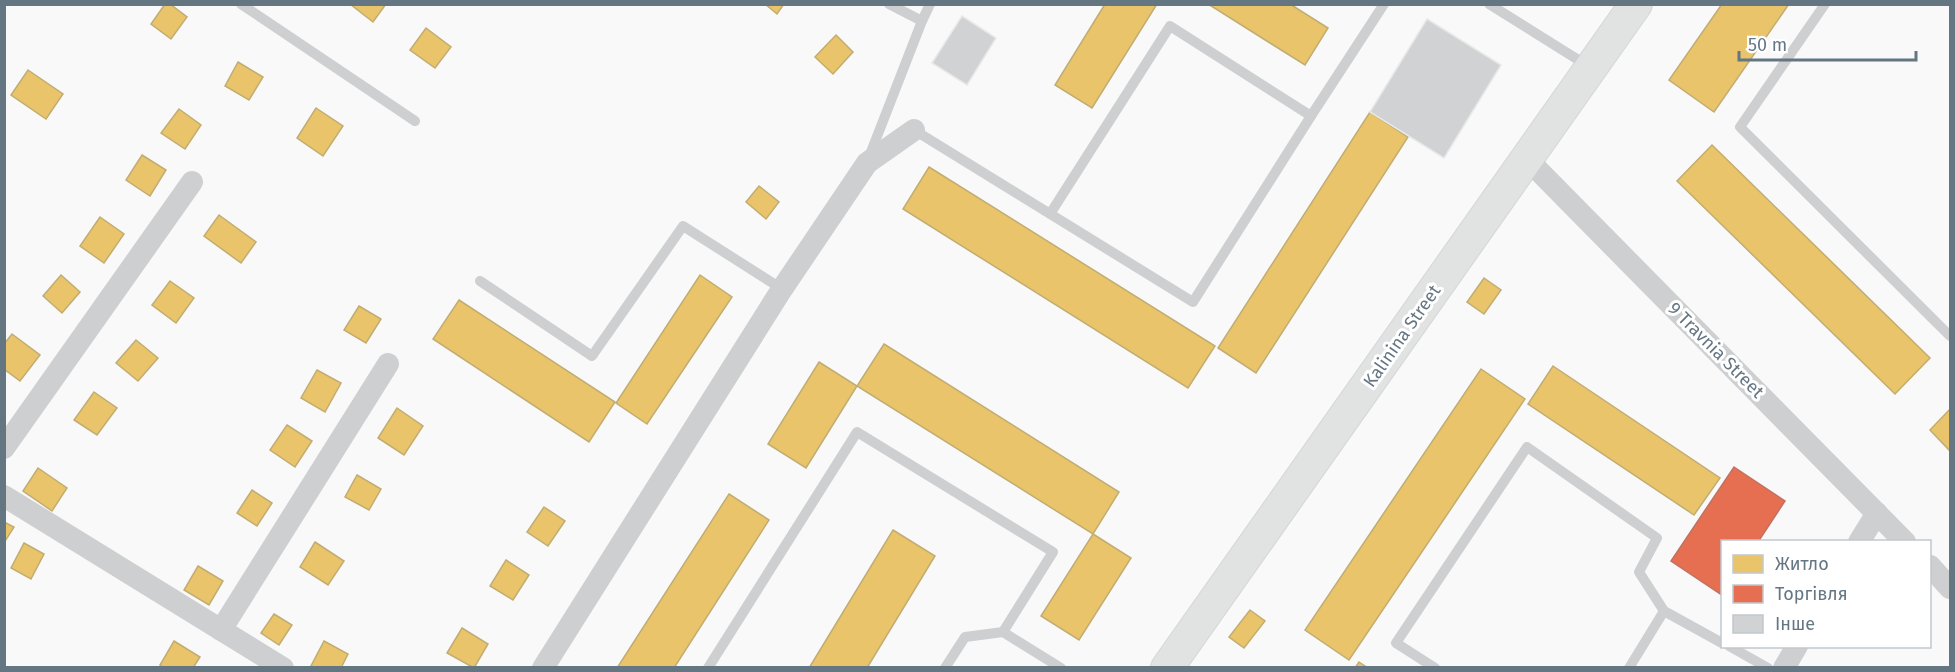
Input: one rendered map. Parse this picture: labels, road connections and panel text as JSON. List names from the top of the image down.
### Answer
{
  "streets": {
    "street": ["Kalinina Street", "9 Travnia Street"]
  },
  "crossings": [
    ["Kalinina Street", "9 Travnia Street"]
  ],
  "legend": ["Житло", "Торгівля", "Інше"],
  "scale_bar": "50 m"
}
